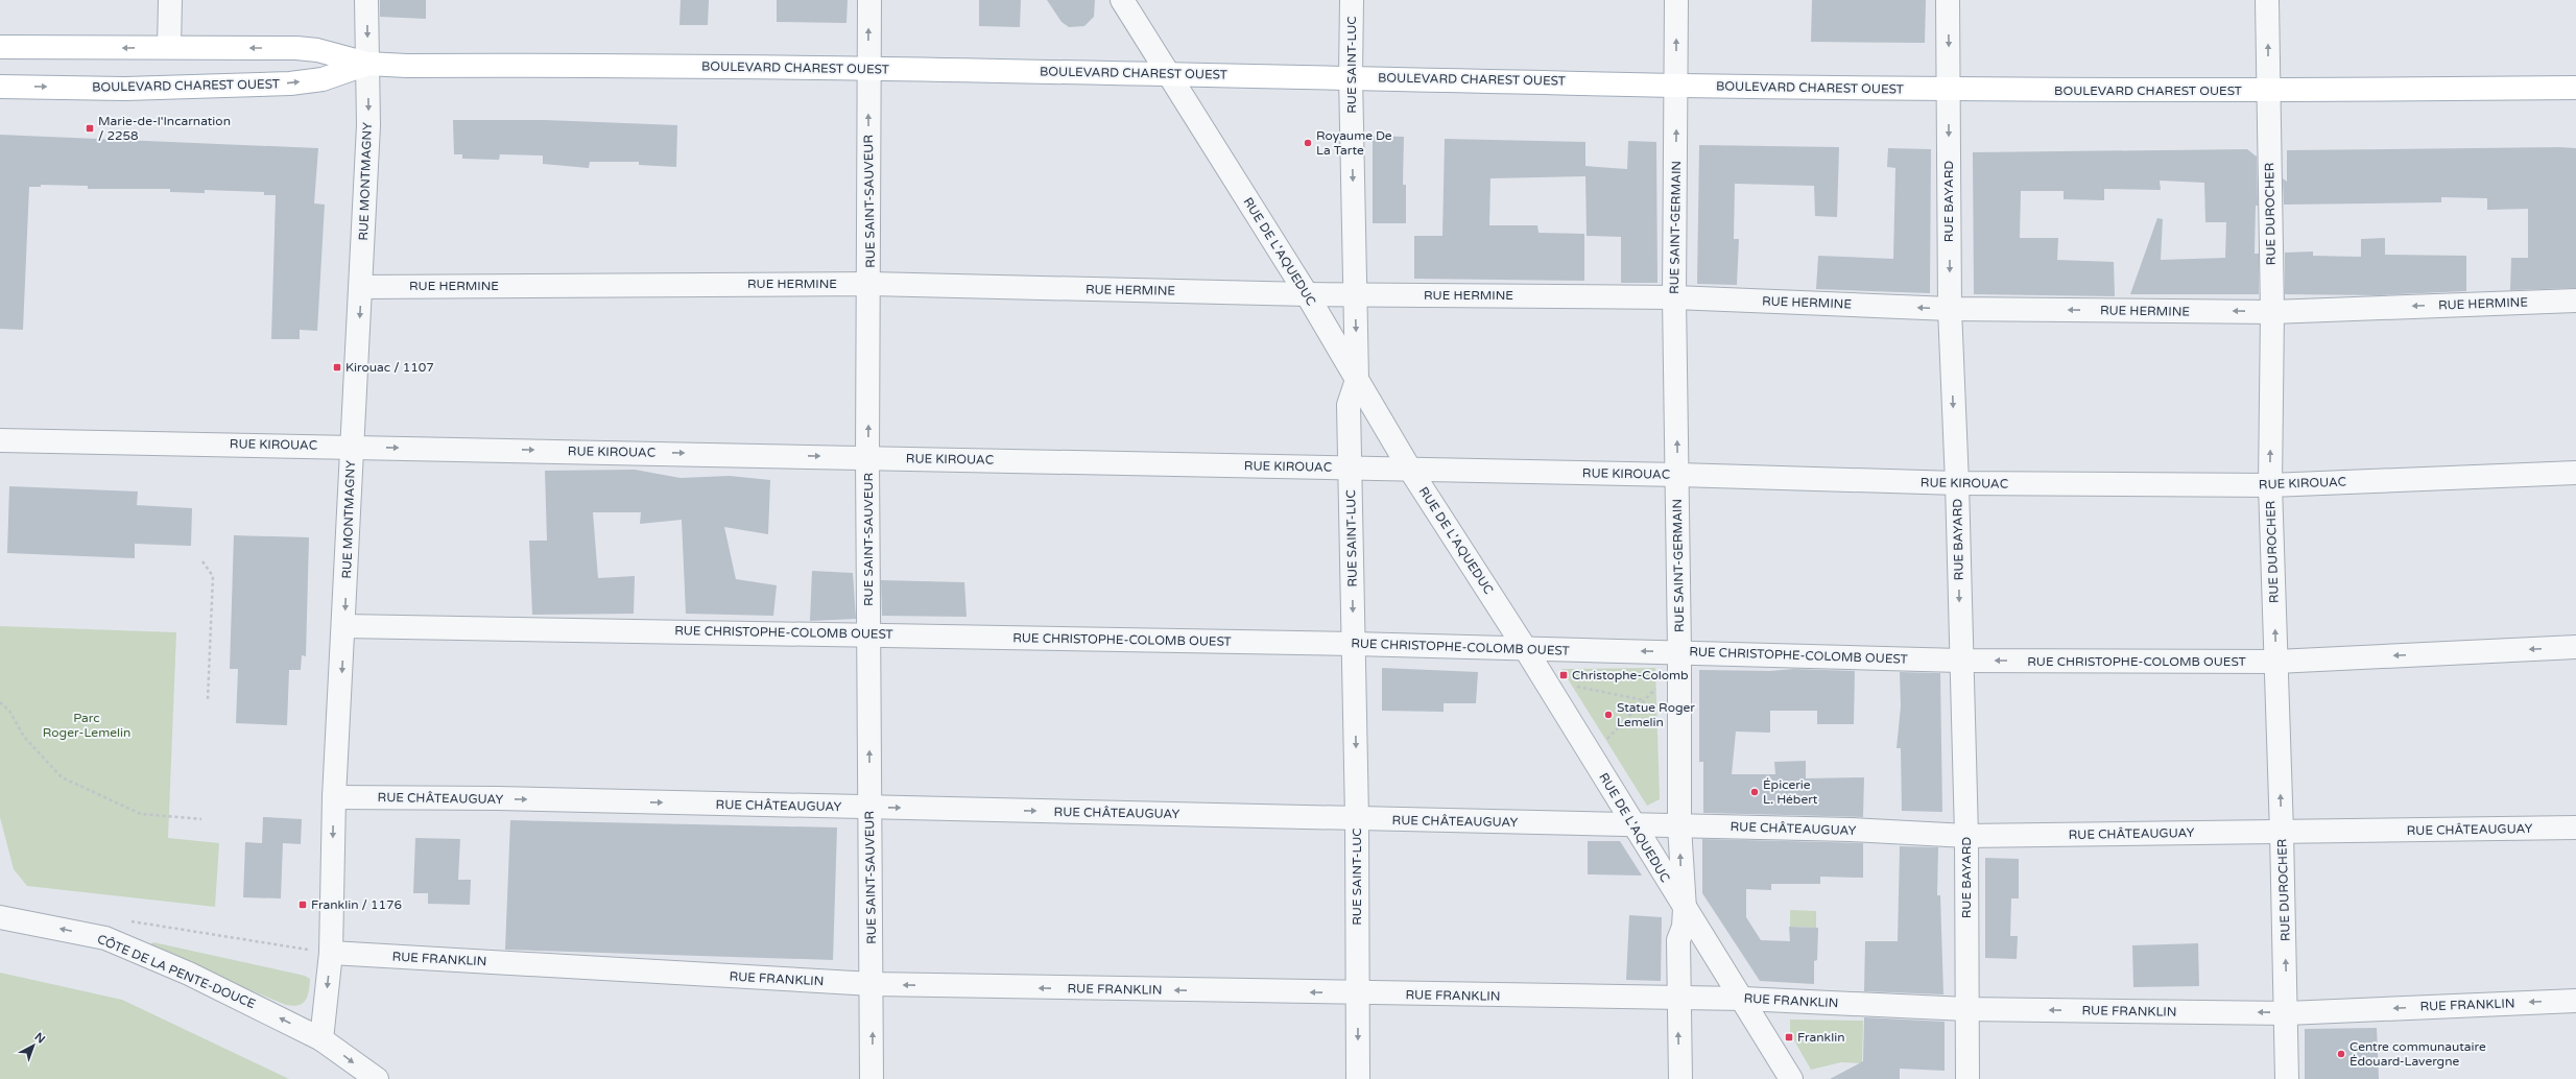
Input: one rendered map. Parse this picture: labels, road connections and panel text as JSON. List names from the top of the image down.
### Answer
{
  "streets": {
    "main road": ["BOULEVARD CHAREST OUEST"],
    "street": [
      "RUE SAINT-LUC",
      "RUE MONTMAGNY",
      "RUE SAINT-SAUVEUR",
      "RUE BAYARD",
      "RUE DUROCHER",
      "RUE SAINT-GERMAIN",
      "RUE DE L'AQUEDUC",
      "RUE HERMINE",
      "RUE KIROUAC",
      "RUE CHRISTOPHE-COLOMB OUEST",
      "RUE CHÂTEAUGUAY",
      "RUE FRANKLIN",
      "CÔTE DE LA PENTE-DOUCE"
    ]
  },
  "crossings": [
    ["RUE SAINT-LUC", "BOULEVARD CHAREST OUEST"],
    ["RUE SAINT-LUC", "RUE DE L'AQUEDUC"],
    ["RUE SAINT-LUC", "RUE HERMINE"],
    ["RUE SAINT-LUC", "RUE KIROUAC"],
    ["RUE SAINT-LUC", "RUE CHRISTOPHE-COLOMB OUEST"],
    ["RUE SAINT-LUC", "RUE CHÂTEAUGUAY"],
    ["RUE SAINT-LUC", "RUE FRANKLIN"],
    ["BOULEVARD CHAREST OUEST", "RUE MONTMAGNY"],
    ["BOULEVARD CHAREST OUEST", "RUE SAINT-SAUVEUR"],
    ["BOULEVARD CHAREST OUEST", "RUE BAYARD"],
    ["BOULEVARD CHAREST OUEST", "RUE DUROCHER"],
    ["BOULEVARD CHAREST OUEST", "RUE SAINT-GERMAIN"],
    ["BOULEVARD CHAREST OUEST", "RUE DE L'AQUEDUC"],
    ["RUE MONTMAGNY", "RUE HERMINE"],
    ["RUE MONTMAGNY", "RUE KIROUAC"],
    ["RUE MONTMAGNY", "RUE CHRISTOPHE-COLOMB OUEST"],
    ["RUE MONTMAGNY", "RUE CHÂTEAUGUAY"],
    ["RUE MONTMAGNY", "RUE FRANKLIN"],
    ["RUE MONTMAGNY", "CÔTE DE LA PENTE-DOUCE"],
    ["RUE SAINT-SAUVEUR", "RUE HERMINE"],
    ["RUE SAINT-SAUVEUR", "RUE KIROUAC"],
    ["RUE SAINT-SAUVEUR", "RUE CHRISTOPHE-COLOMB OUEST"],
    ["RUE SAINT-SAUVEUR", "RUE CHÂTEAUGUAY"],
    ["RUE SAINT-SAUVEUR", "RUE FRANKLIN"],
    ["RUE BAYARD", "RUE HERMINE"],
    ["RUE BAYARD", "RUE KIROUAC"],
    ["RUE BAYARD", "RUE CHRISTOPHE-COLOMB OUEST"],
    ["RUE BAYARD", "RUE CHÂTEAUGUAY"],
    ["RUE BAYARD", "RUE FRANKLIN"],
    ["RUE DUROCHER", "RUE HERMINE"],
    ["RUE DUROCHER", "RUE KIROUAC"],
    ["RUE DUROCHER", "RUE CHRISTOPHE-COLOMB OUEST"],
    ["RUE DUROCHER", "RUE CHÂTEAUGUAY"],
    ["RUE DUROCHER", "RUE FRANKLIN"],
    ["RUE SAINT-GERMAIN", "RUE DE L'AQUEDUC"],
    ["RUE SAINT-GERMAIN", "RUE HERMINE"],
    ["RUE SAINT-GERMAIN", "RUE KIROUAC"],
    ["RUE SAINT-GERMAIN", "RUE CHRISTOPHE-COLOMB OUEST"],
    ["RUE SAINT-GERMAIN", "RUE CHÂTEAUGUAY"],
    ["RUE SAINT-GERMAIN", "RUE FRANKLIN"],
    ["RUE DE L'AQUEDUC", "RUE HERMINE"],
    ["RUE DE L'AQUEDUC", "RUE KIROUAC"],
    ["RUE DE L'AQUEDUC", "RUE CHRISTOPHE-COLOMB OUEST"],
    ["RUE DE L'AQUEDUC", "RUE CHÂTEAUGUAY"],
    ["RUE DE L'AQUEDUC", "RUE FRANKLIN"]
  ],
  "one_way": [
    "RUE SAINT-LUC",
    "RUE MONTMAGNY",
    "RUE SAINT-SAUVEUR",
    "RUE BAYARD",
    "RUE DUROCHER",
    "RUE SAINT-GERMAIN",
    "RUE HERMINE",
    "RUE CHÂTEAUGUAY",
    "RUE FRANKLIN"
  ],
  "parks": ["Parc Roger-Lemelin"],
  "places": {
    "transit": [
      "Marie-de-l'Incarnation / 2258",
      "Kirouac / 1107",
      "Christophe-Colomb",
      "Franklin / 1176",
      "Franklin"
    ],
    "other": [
      "Royaume De La Tarte",
      "Statue Roger Lemelin",
      "Épicerie L. Hébert",
      "Centre communautaire Édouard-Lavergne"
    ]
  },
  "north": "top right"
}
